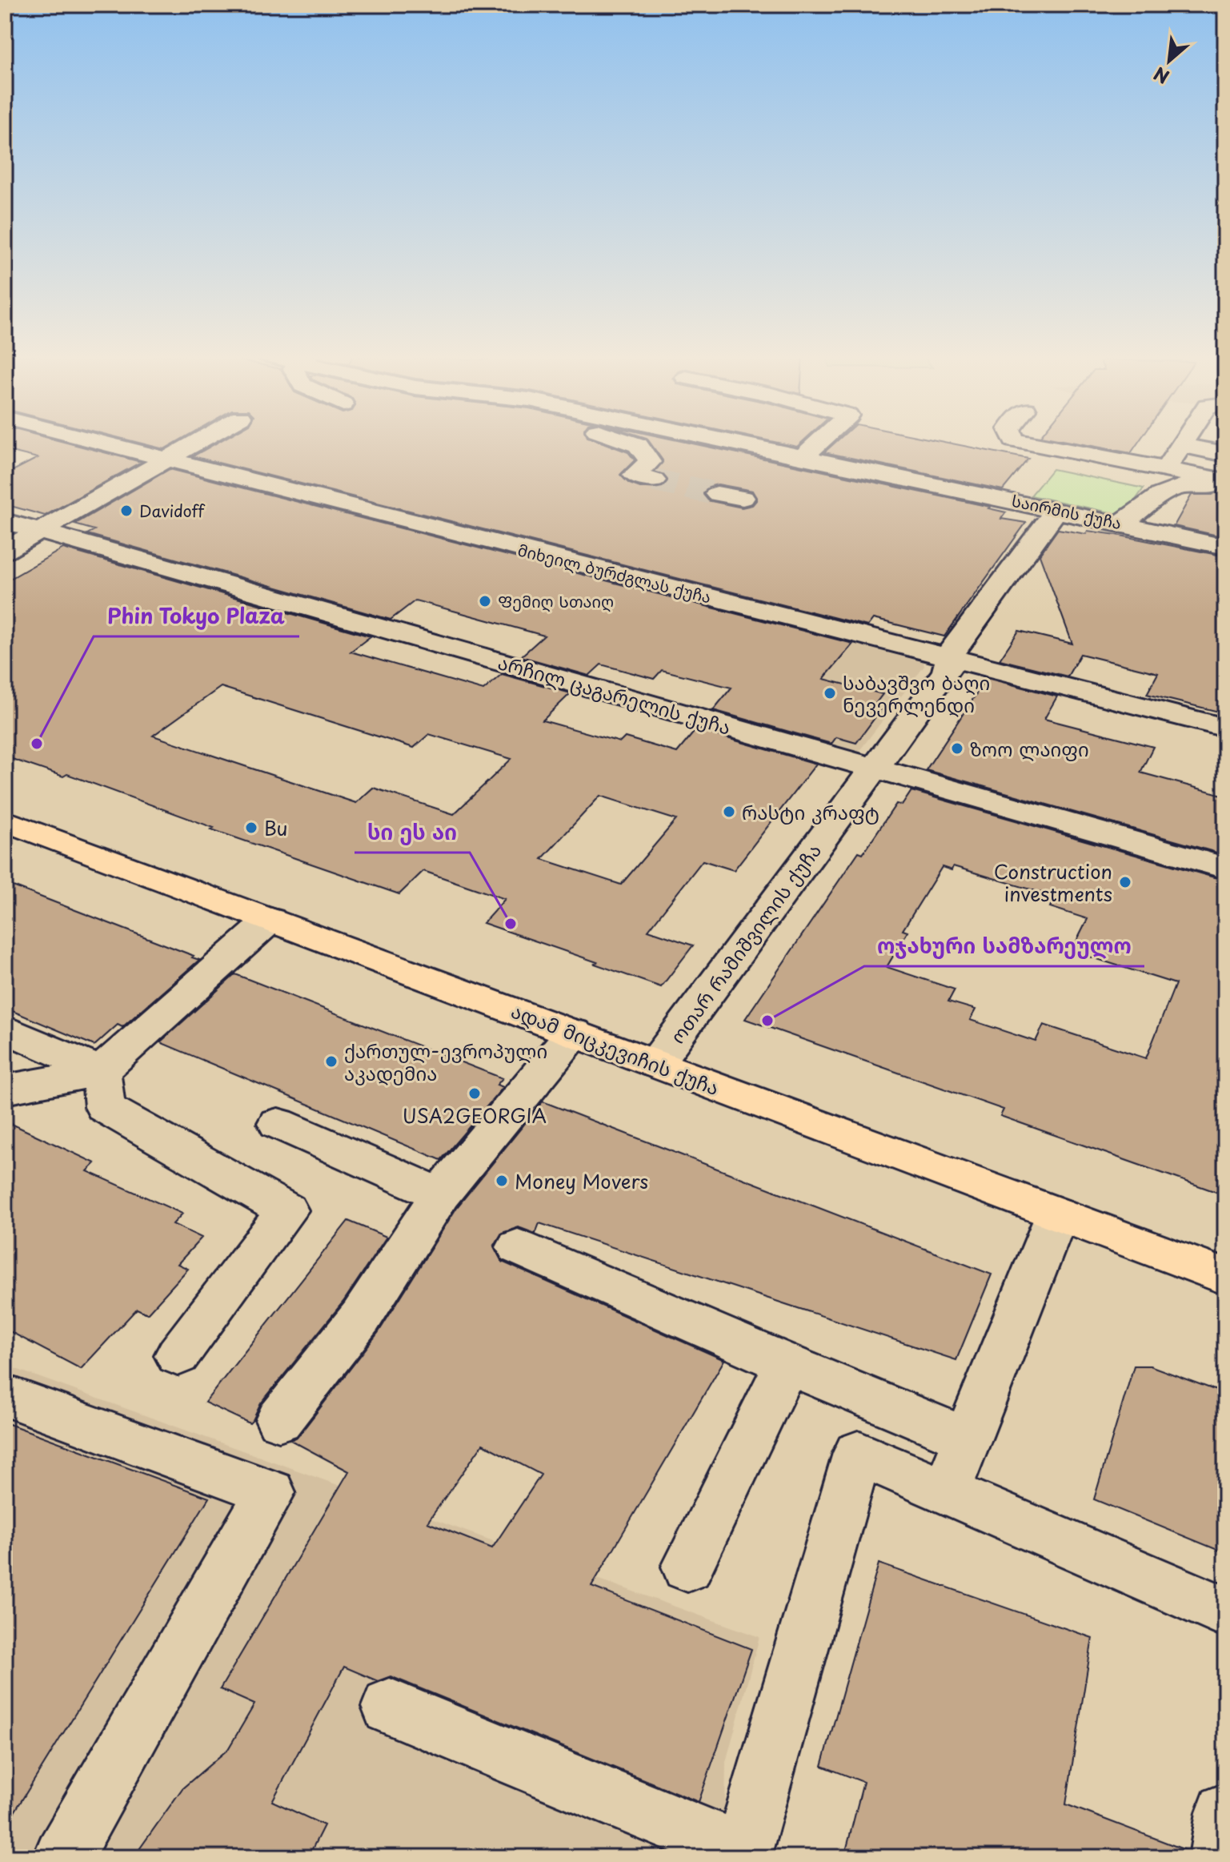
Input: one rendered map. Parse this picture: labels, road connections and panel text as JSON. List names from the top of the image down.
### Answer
{
  "streets": {
    "main road": ["ადამ მიცკევიჩის ქუჩა"],
    "street": [
      "საირმის ქუჩა",
      "მიხეილ ბურძგლას ქუჩა",
      "არჩილ ცაგარელის ქუჩა",
      "ოთარ რამიშვილის ქუჩა"
    ]
  },
  "crossings": [
    ["საირმის ქუჩა", "ოთარ რამიშვილის ქუჩა"],
    ["მიხეილ ბურძგლას ქუჩა", "ოთარ რამიშვილის ქუჩა"],
    ["არჩილ ცაგარელის ქუჩა", "ოთარ რამიშვილის ქუჩა"],
    ["ოთარ რამიშვილის ქუჩა", "ადამ მიცკევიჩის ქუჩა"]
  ],
  "places": [
    "Davidoff",
    "Ფემიღ Სთაიღ",
    "საბავშვო ბაღი ნევერლენდი",
    "Phin Tokyo Plaza",
    "ზოო ლაიფი",
    "რასტი კრაფტ",
    "Bu",
    "Construction investments",
    "სი ეს აი",
    "ოჯახური სამზარეულო",
    "ქართულ-ევროპული აკადემია",
    "USA2GEORGIA",
    "Money Movers"
  ],
  "north": "bottom left"
}
